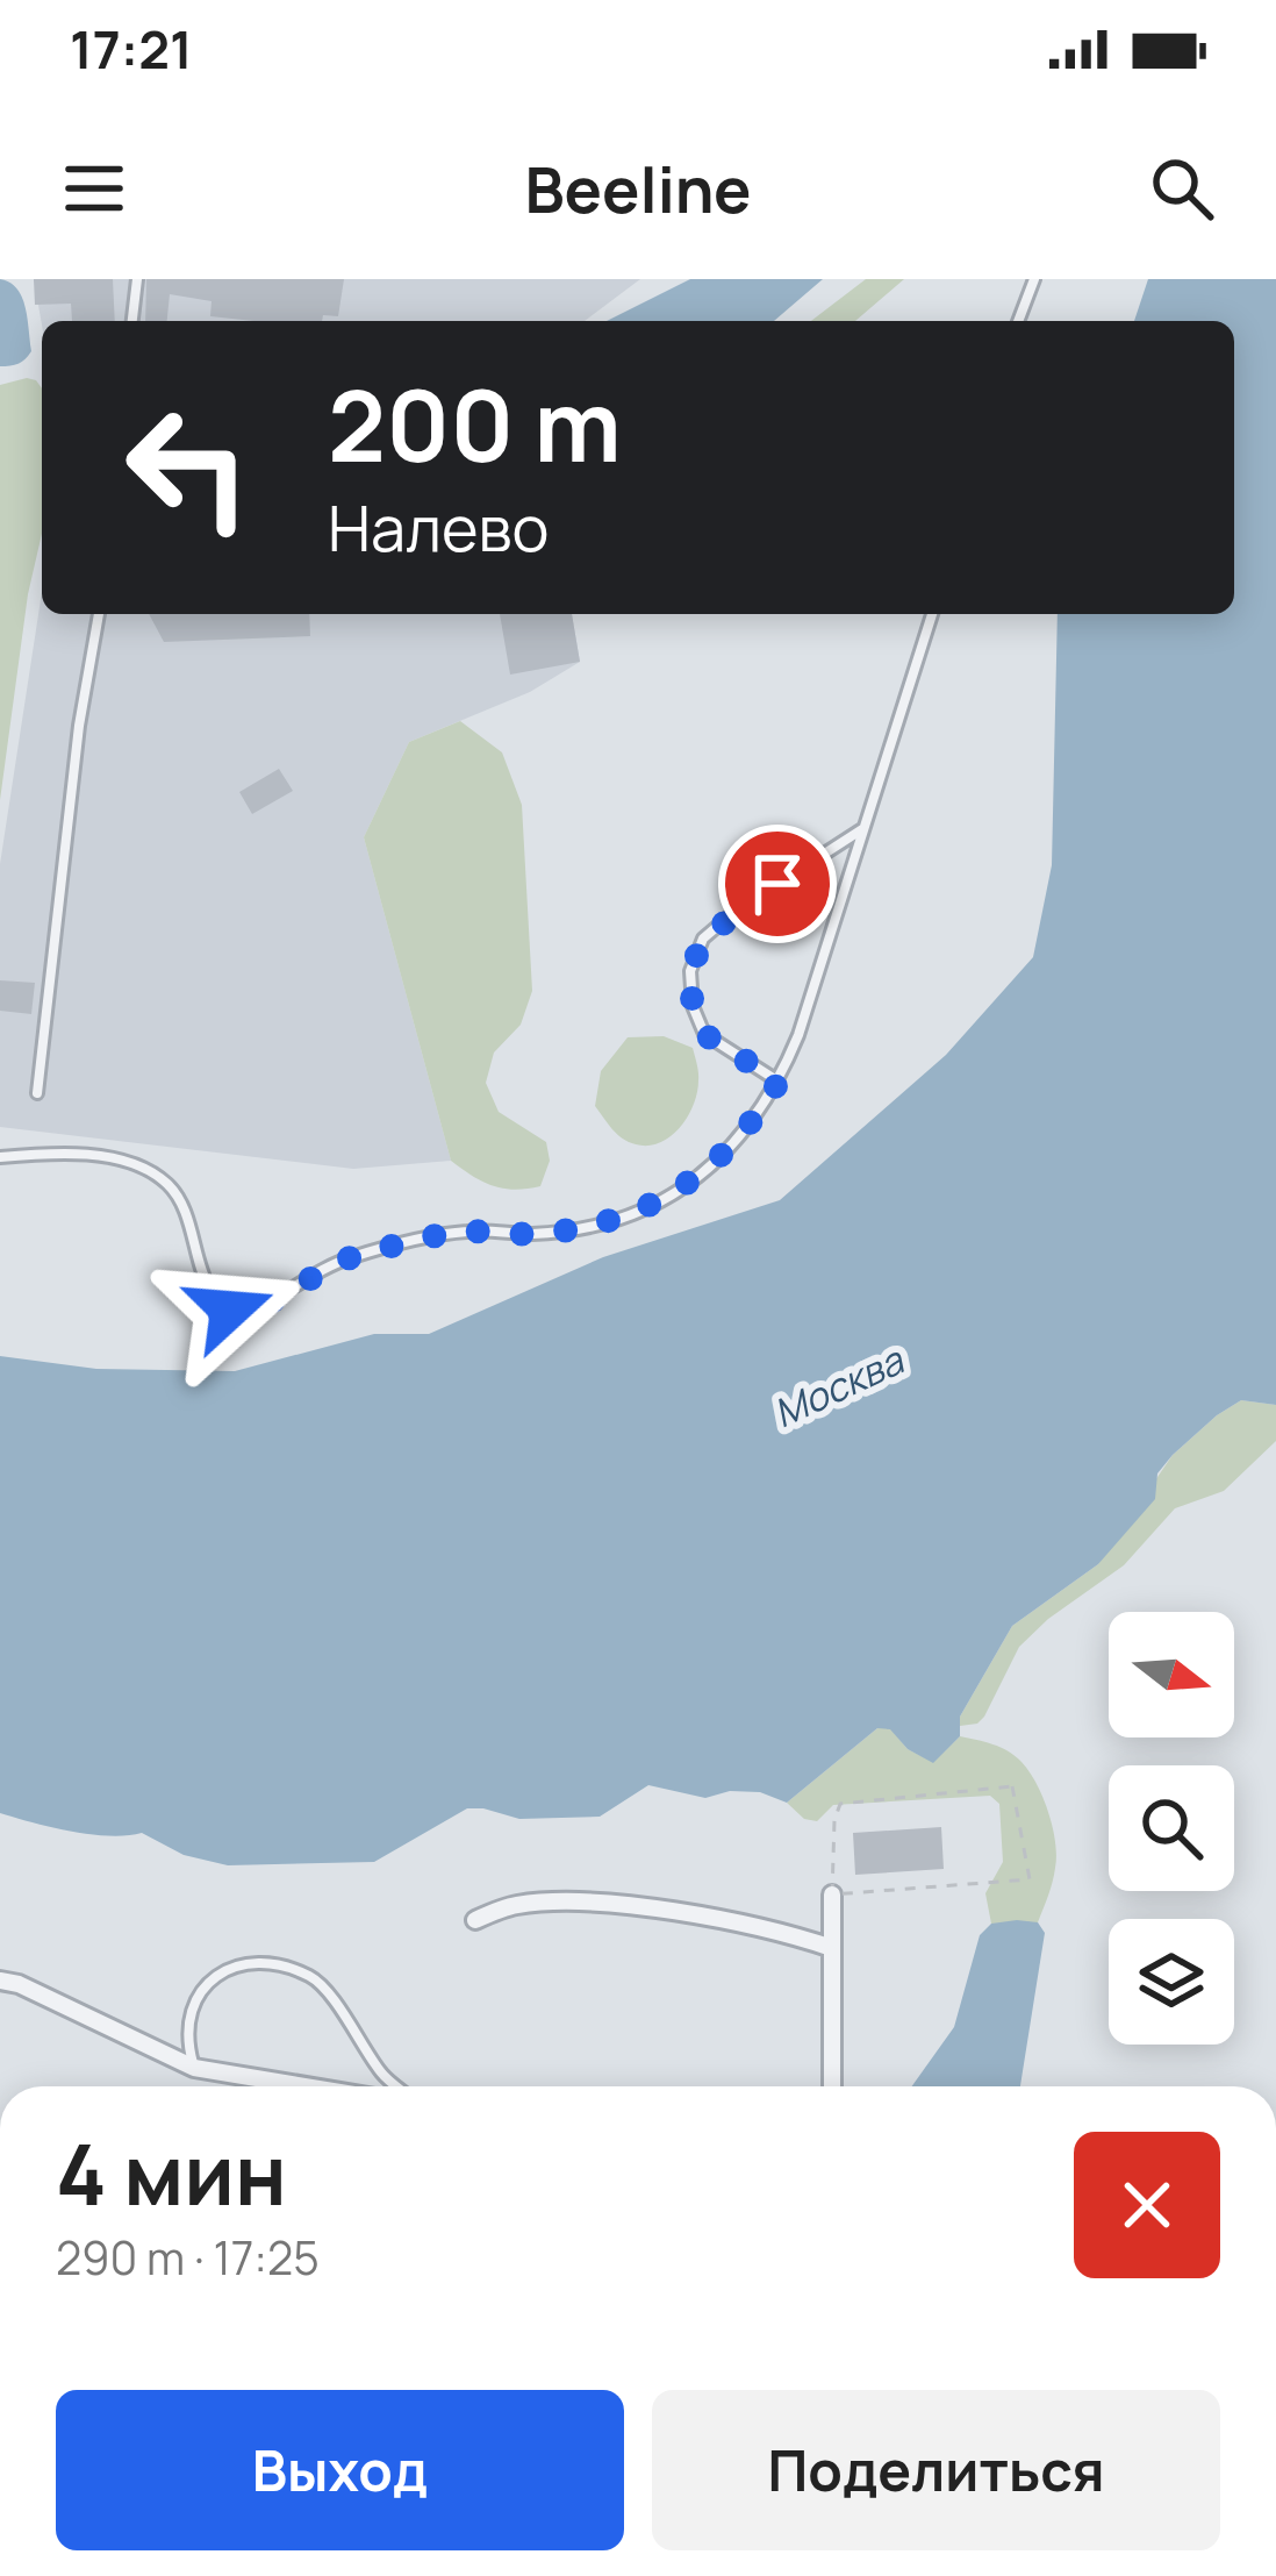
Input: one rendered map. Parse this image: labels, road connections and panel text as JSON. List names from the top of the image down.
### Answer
{
  "water": ["Москва"],
  "north": "right",
  "page": {
    "status": "17:21",
    "header": "Beeline",
    "turn": ["200 m", "Налево"],
    "heading": ["4 мин", "290 m · 17:25"],
    "buttons": ["Выход", "Поделиться"]
  }
}
